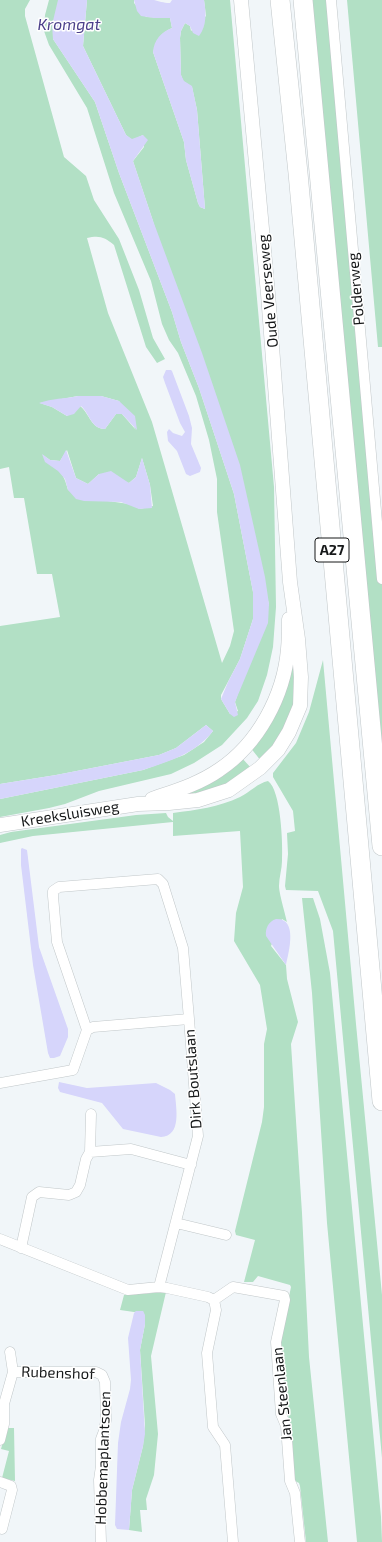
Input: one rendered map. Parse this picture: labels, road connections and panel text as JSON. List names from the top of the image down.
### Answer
{
  "streets": {
    "highway": ["A27"],
    "street": [
      "Polderweg",
      "Oude Veerseweg",
      "Kreeksluisweg",
      "Dirk Boutslaan",
      "Rubenshof",
      "Jan Steenlaan",
      "Hobbemaplantsoen"
    ]
  },
  "crossings": [
    ["Oude Veerseweg", "Kreeksluisweg"],
    ["Rubenshof", "Hobbemaplantsoen"]
  ],
  "water": ["Kromgat"]
}
